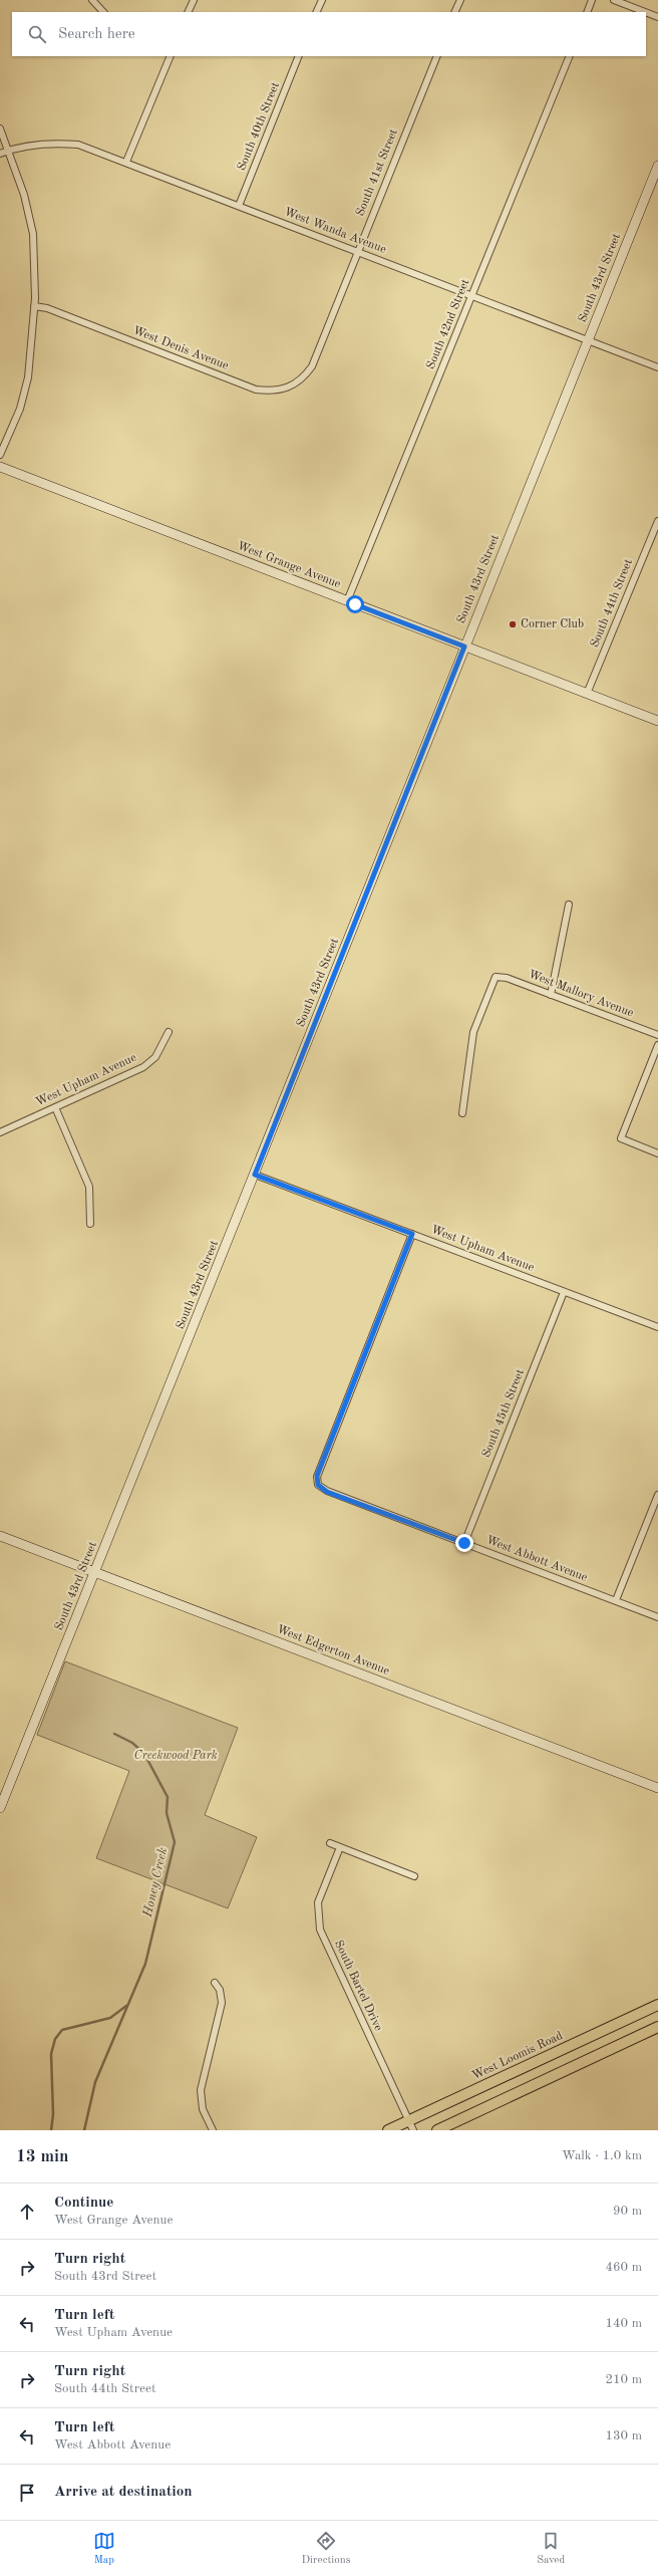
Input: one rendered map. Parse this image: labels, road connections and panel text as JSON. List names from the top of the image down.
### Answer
{
  "streets": {
    "main road": ["West Loomis Road"],
    "street": [
      "South 40th Street",
      "South 41st Street",
      "West Wanda Avenue",
      "South 43rd Street",
      "South 42nd Street",
      "West Denis Avenue",
      "West Grange Avenue",
      "South 44th Street",
      "West Mallory Avenue",
      "West Upham Avenue",
      "South 45th Street",
      "West Abbott Avenue",
      "West Edgerton Avenue",
      "South Bartel Drive"
    ]
  },
  "crossings": [
    ["South 40th Street", "West Wanda Avenue"],
    ["South 41st Street", "West Wanda Avenue"],
    ["South 41st Street", "West Denis Avenue"],
    ["West Wanda Avenue", "South 43rd Street"],
    ["West Wanda Avenue", "South 42nd Street"],
    ["South 43rd Street", "West Grange Avenue"],
    ["South 43rd Street", "West Upham Avenue"],
    ["South 43rd Street", "West Edgerton Avenue"],
    ["South 42nd Street", "West Grange Avenue"],
    ["West Grange Avenue", "South 44th Street"],
    ["West Upham Avenue", "South 45th Street"],
    ["West Upham Avenue", "West Abbott Avenue"],
    ["South 45th Street", "West Abbott Avenue"],
    ["South Bartel Drive", "West Loomis Road"]
  ],
  "water": ["Honey Creek"],
  "parks": ["Creekwood Park"],
  "places": ["Corner Club"],
  "page": {
    "search": "Search here",
    "heading": ["13 min", "Walk · 1.0 km"],
    "list": [
      ["Continue", "West Grange Avenue", "90 m"],
      ["Turn right", "South 43rd Street", "460 m"],
      ["Turn left", "West Upham Avenue", "140 m"],
      ["Turn right", "South 44th Street", "210 m"],
      ["Turn left", "West Abbott Avenue", "130 m"],
      "Arrive at destination"
    ],
    "nav": ["Map", "Directions", "Saved"]
  }
}
